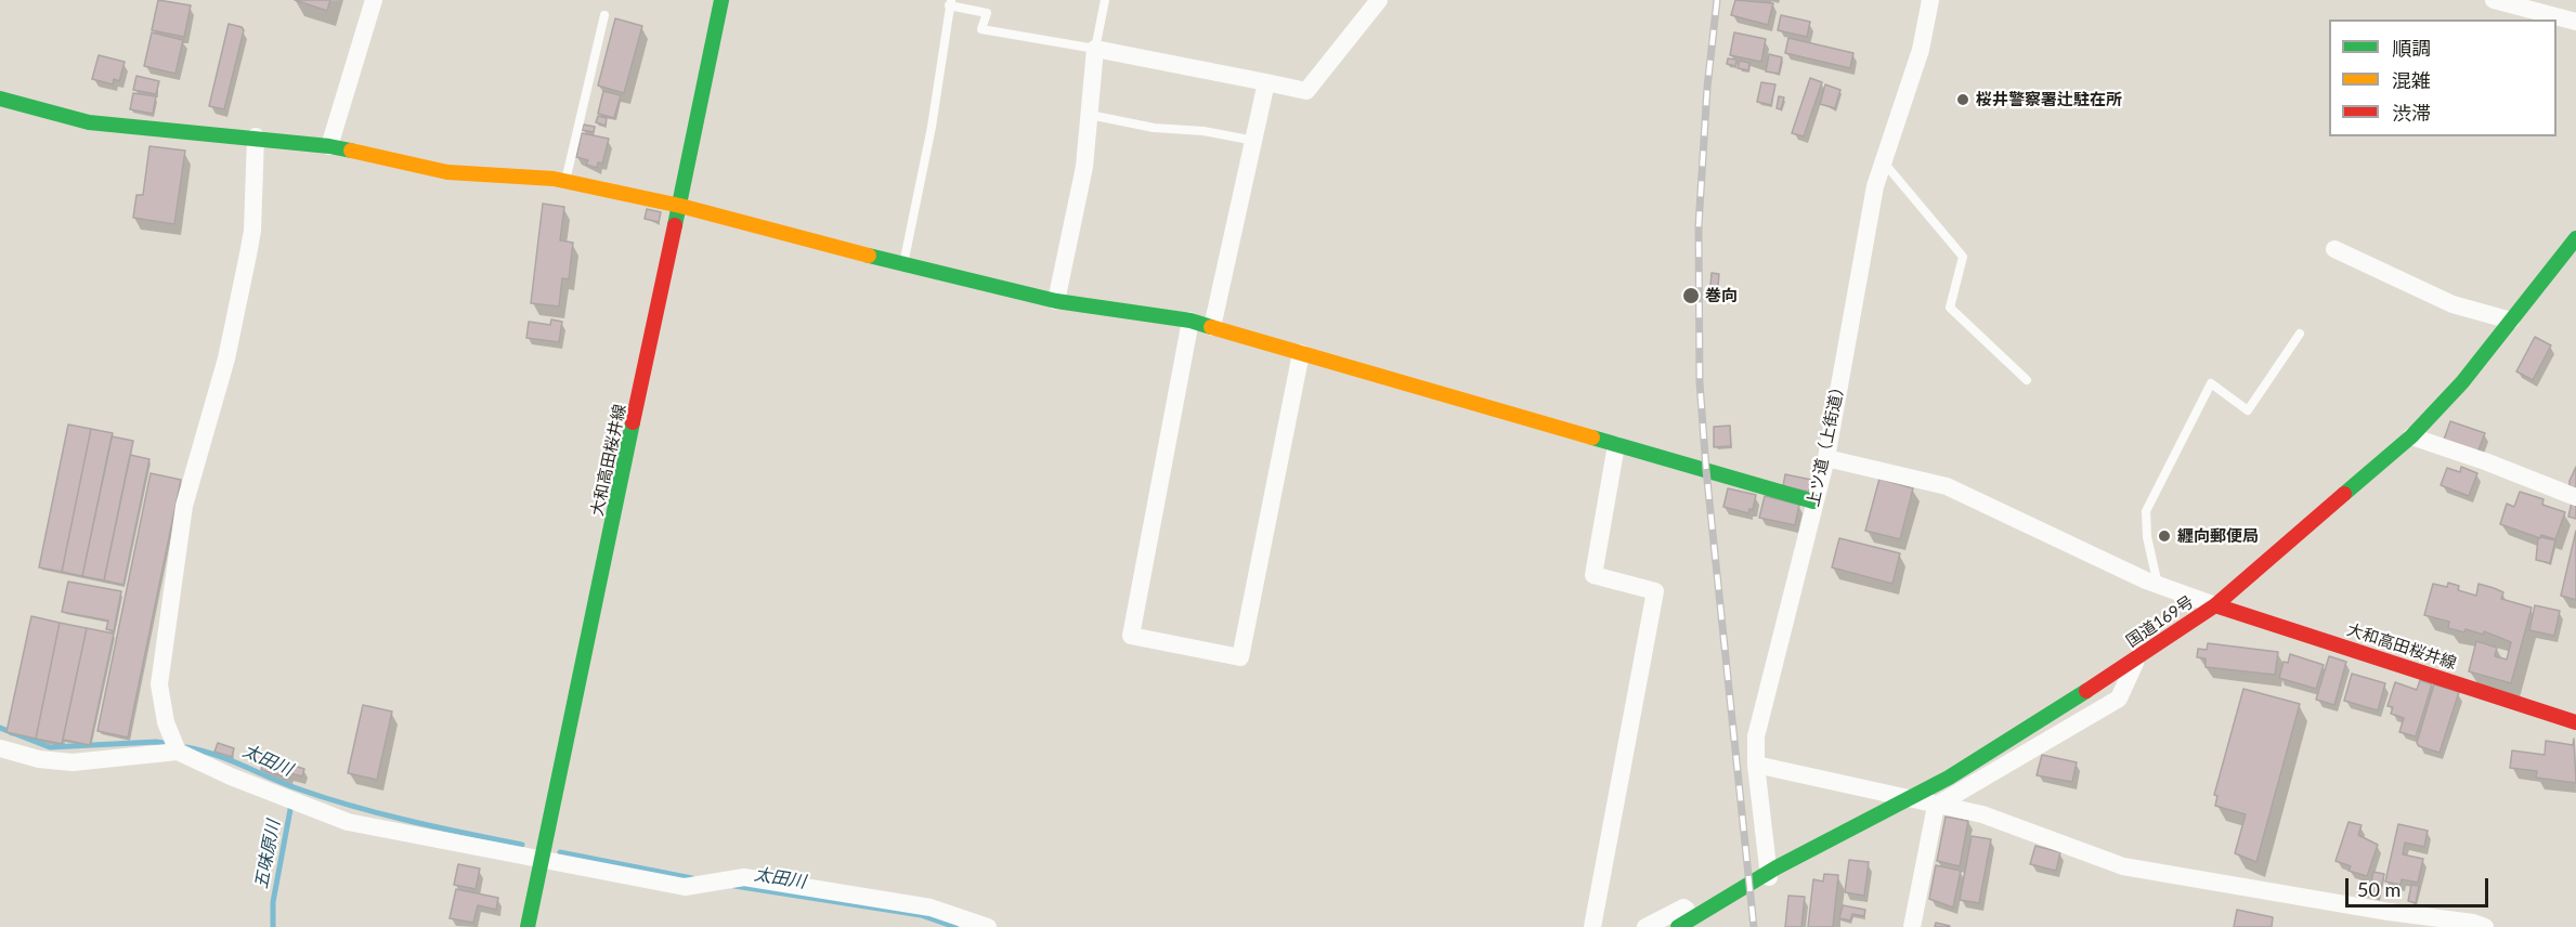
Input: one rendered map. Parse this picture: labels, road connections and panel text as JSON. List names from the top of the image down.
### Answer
{
  "streets": {
    "main road": ["大和高田桜井線", "国道169号"],
    "street": ["上ツ道（上街道）"]
  },
  "crossings": [
    ["大和高田桜井線", "国道169号"]
  ],
  "water": ["太田川", "五味原川"],
  "places": ["桜井警察署辻駐在所", "巻向", "纒向郵便局"],
  "legend": ["順調", "混雑", "渋滞"],
  "scale_bar": "50 m"
}
